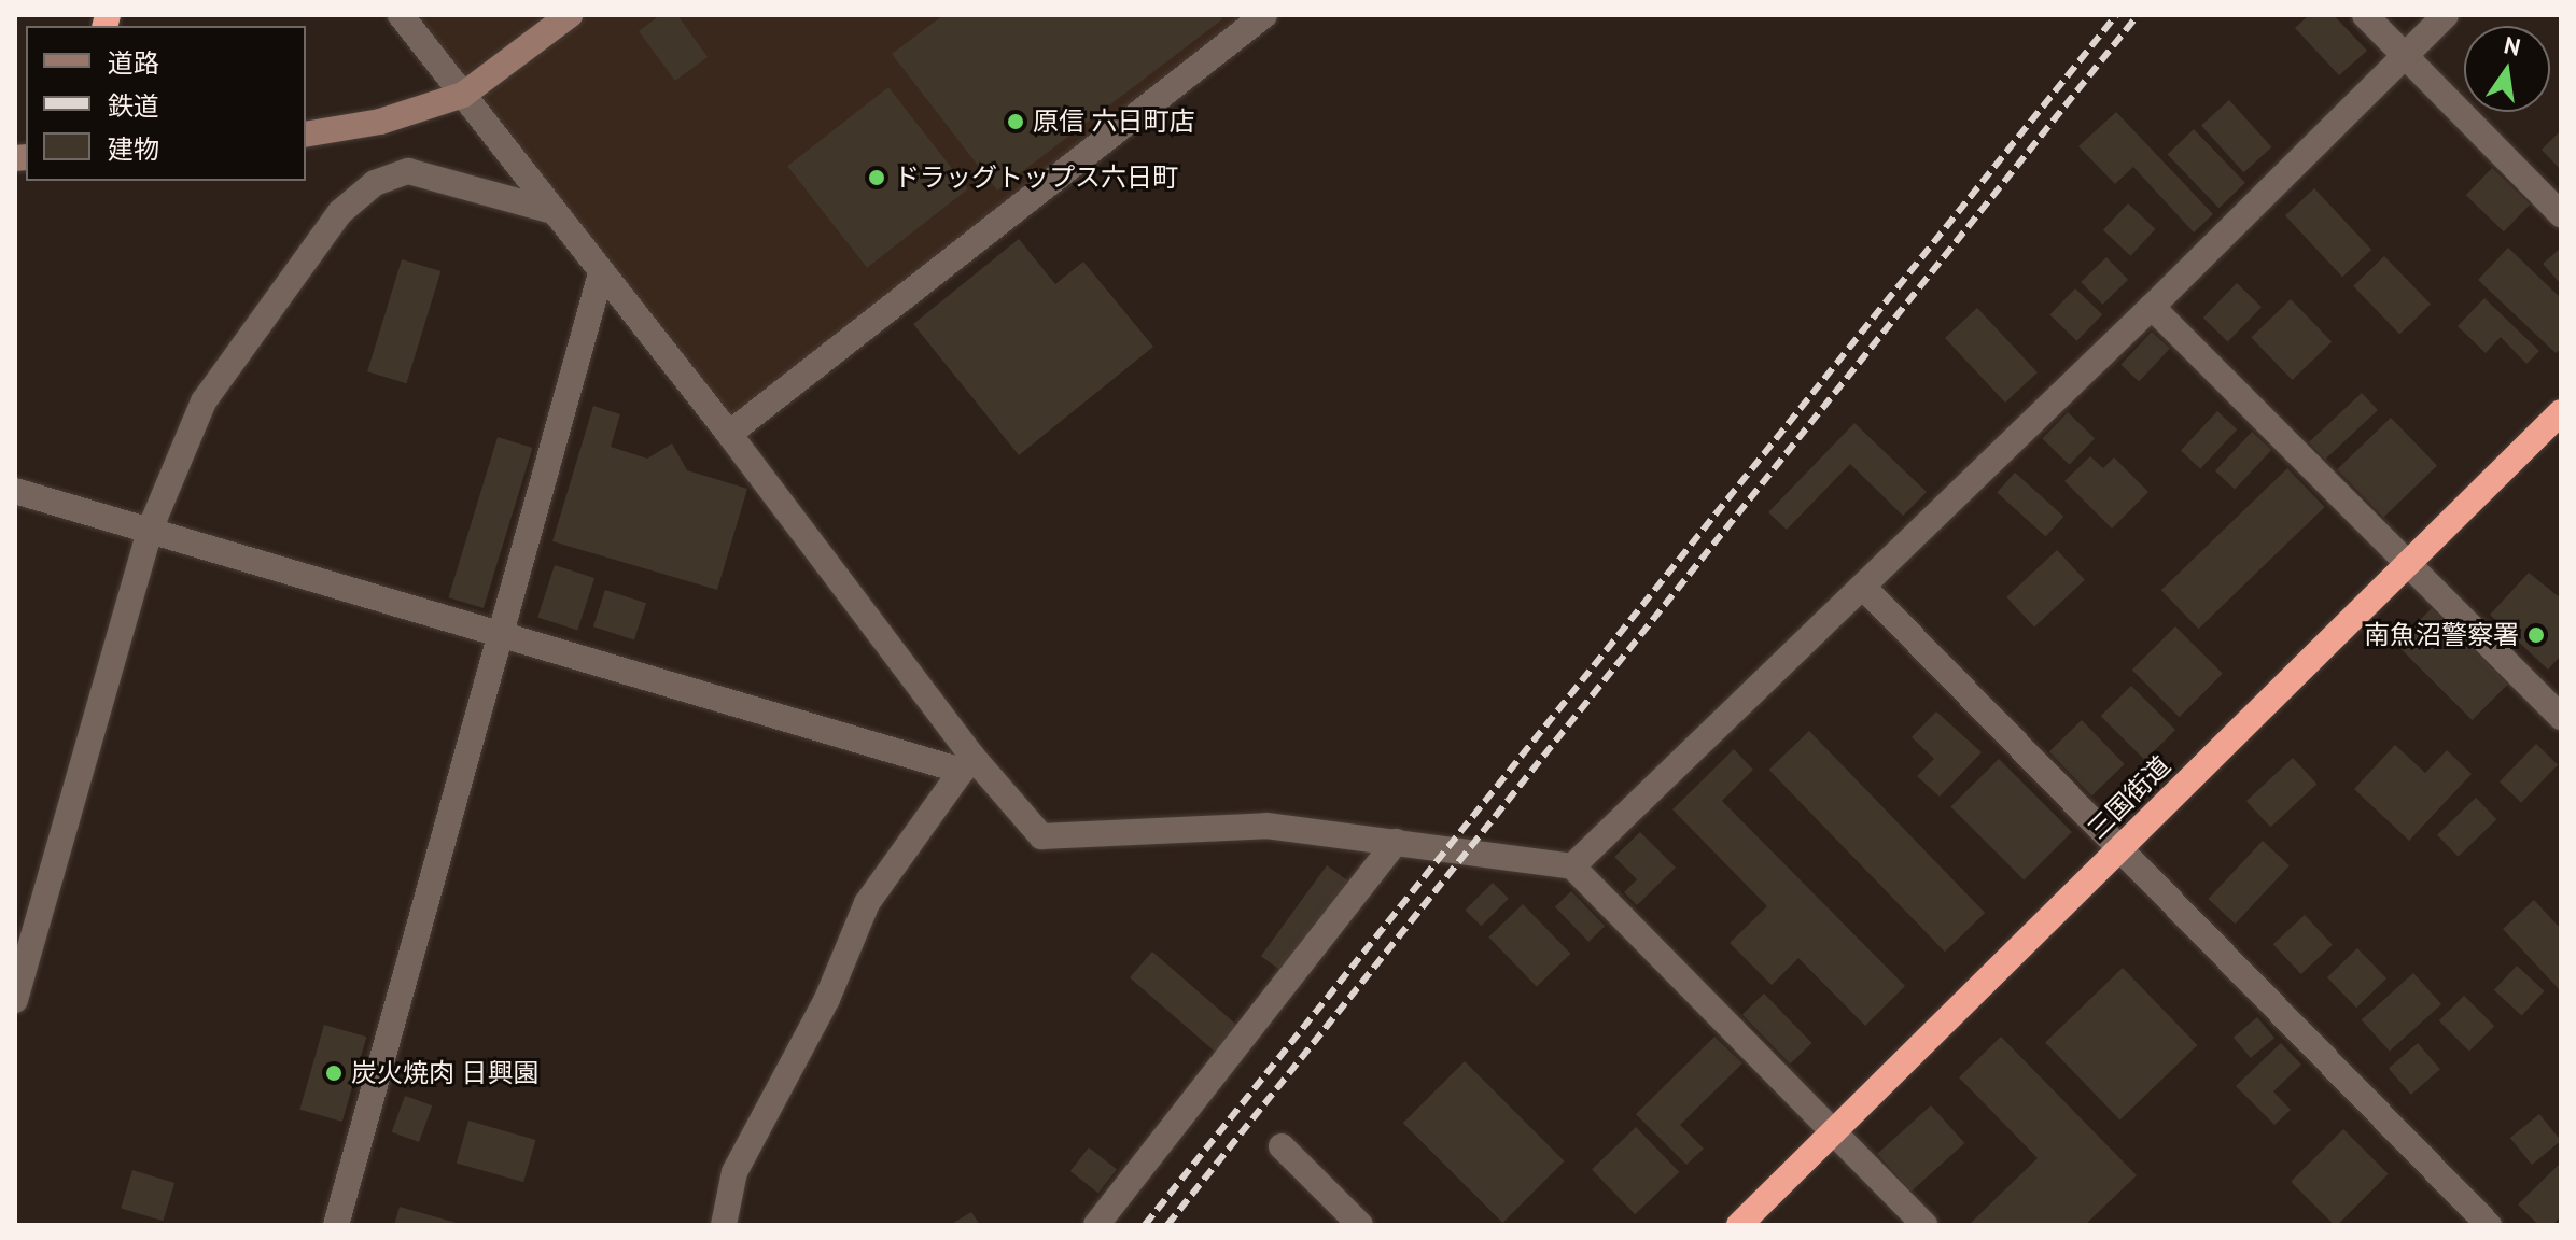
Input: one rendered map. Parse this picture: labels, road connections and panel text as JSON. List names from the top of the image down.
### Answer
{
  "streets": {
    "highway": ["三国街道"]
  },
  "places": [
    "原信 六日町店",
    "ドラッグトップス六日町",
    "南魚沼警察署",
    "炭火焼肉 日興園"
  ],
  "legend": ["道路", "鉄道", "建物"],
  "north": "top"
}
